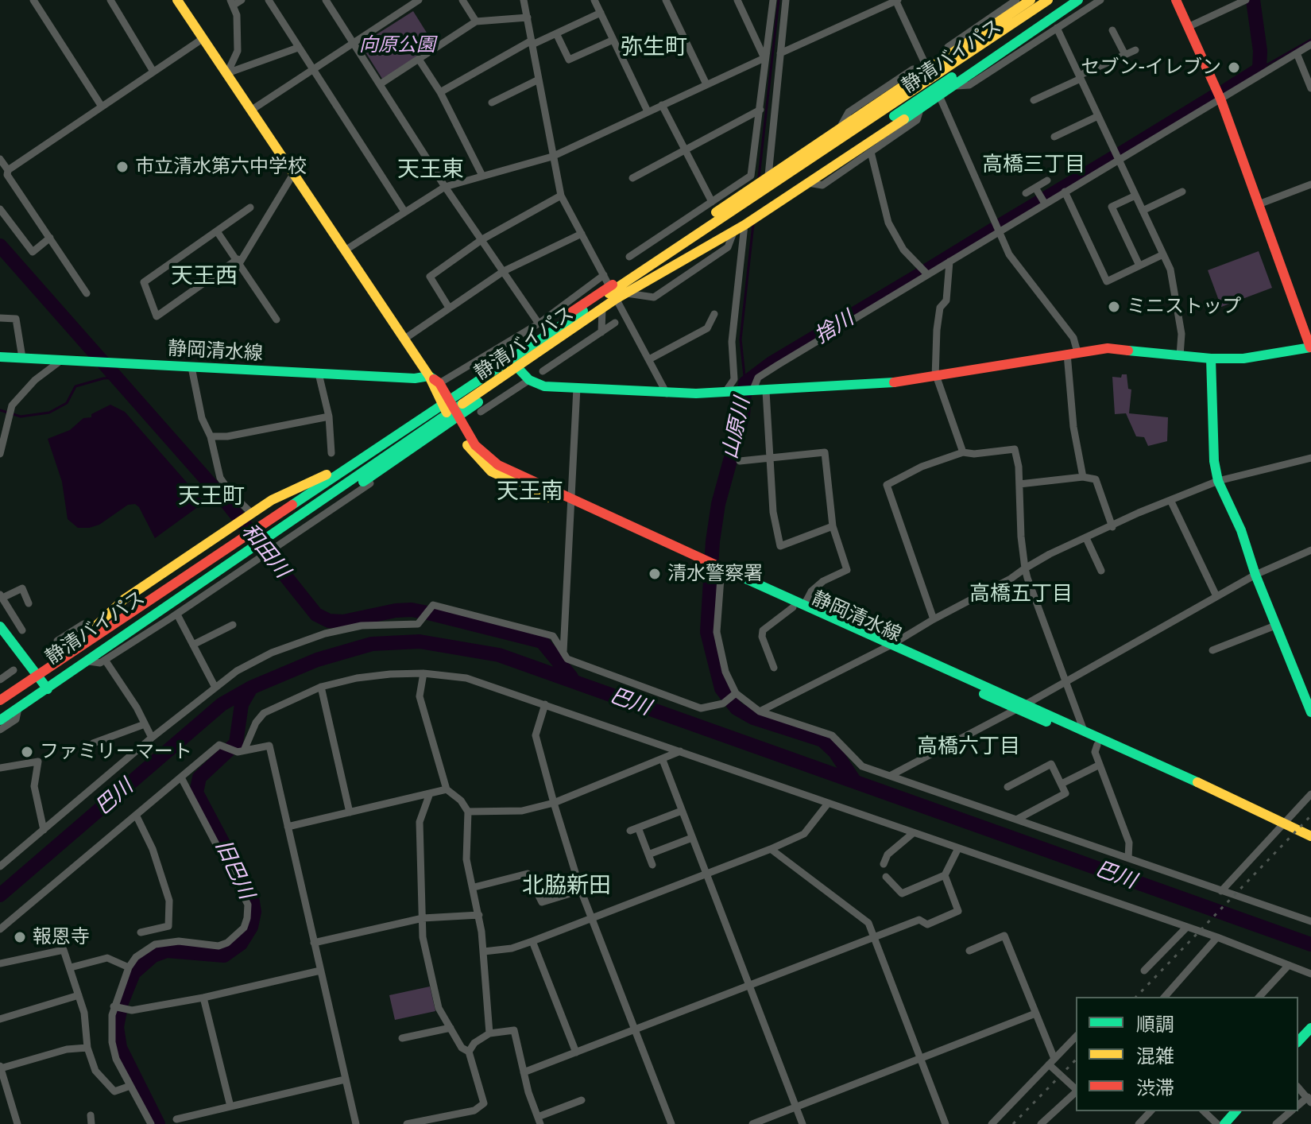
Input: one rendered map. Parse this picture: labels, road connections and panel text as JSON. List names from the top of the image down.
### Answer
{
  "streets": {
    "main road": ["静清バイパス", "静岡清水線"]
  },
  "districts": [
    "弥生町",
    "高橋三丁目",
    "天王東",
    "天王西",
    "天王南",
    "天王町",
    "高橋五丁目",
    "高橋六丁目",
    "北脇新田"
  ],
  "water": [
    "捨川",
    "山原川",
    "和田川",
    "巴川",
    "旧巴川"
  ],
  "parks": ["向原公園"],
  "places": [
    "セブン-イレブン",
    "市立清水第六中学校",
    "ミニストップ",
    "清水警察署",
    "ファミリーマート",
    "報恩寺"
  ],
  "legend": ["順調", "混雑", "渋滞"]
}
